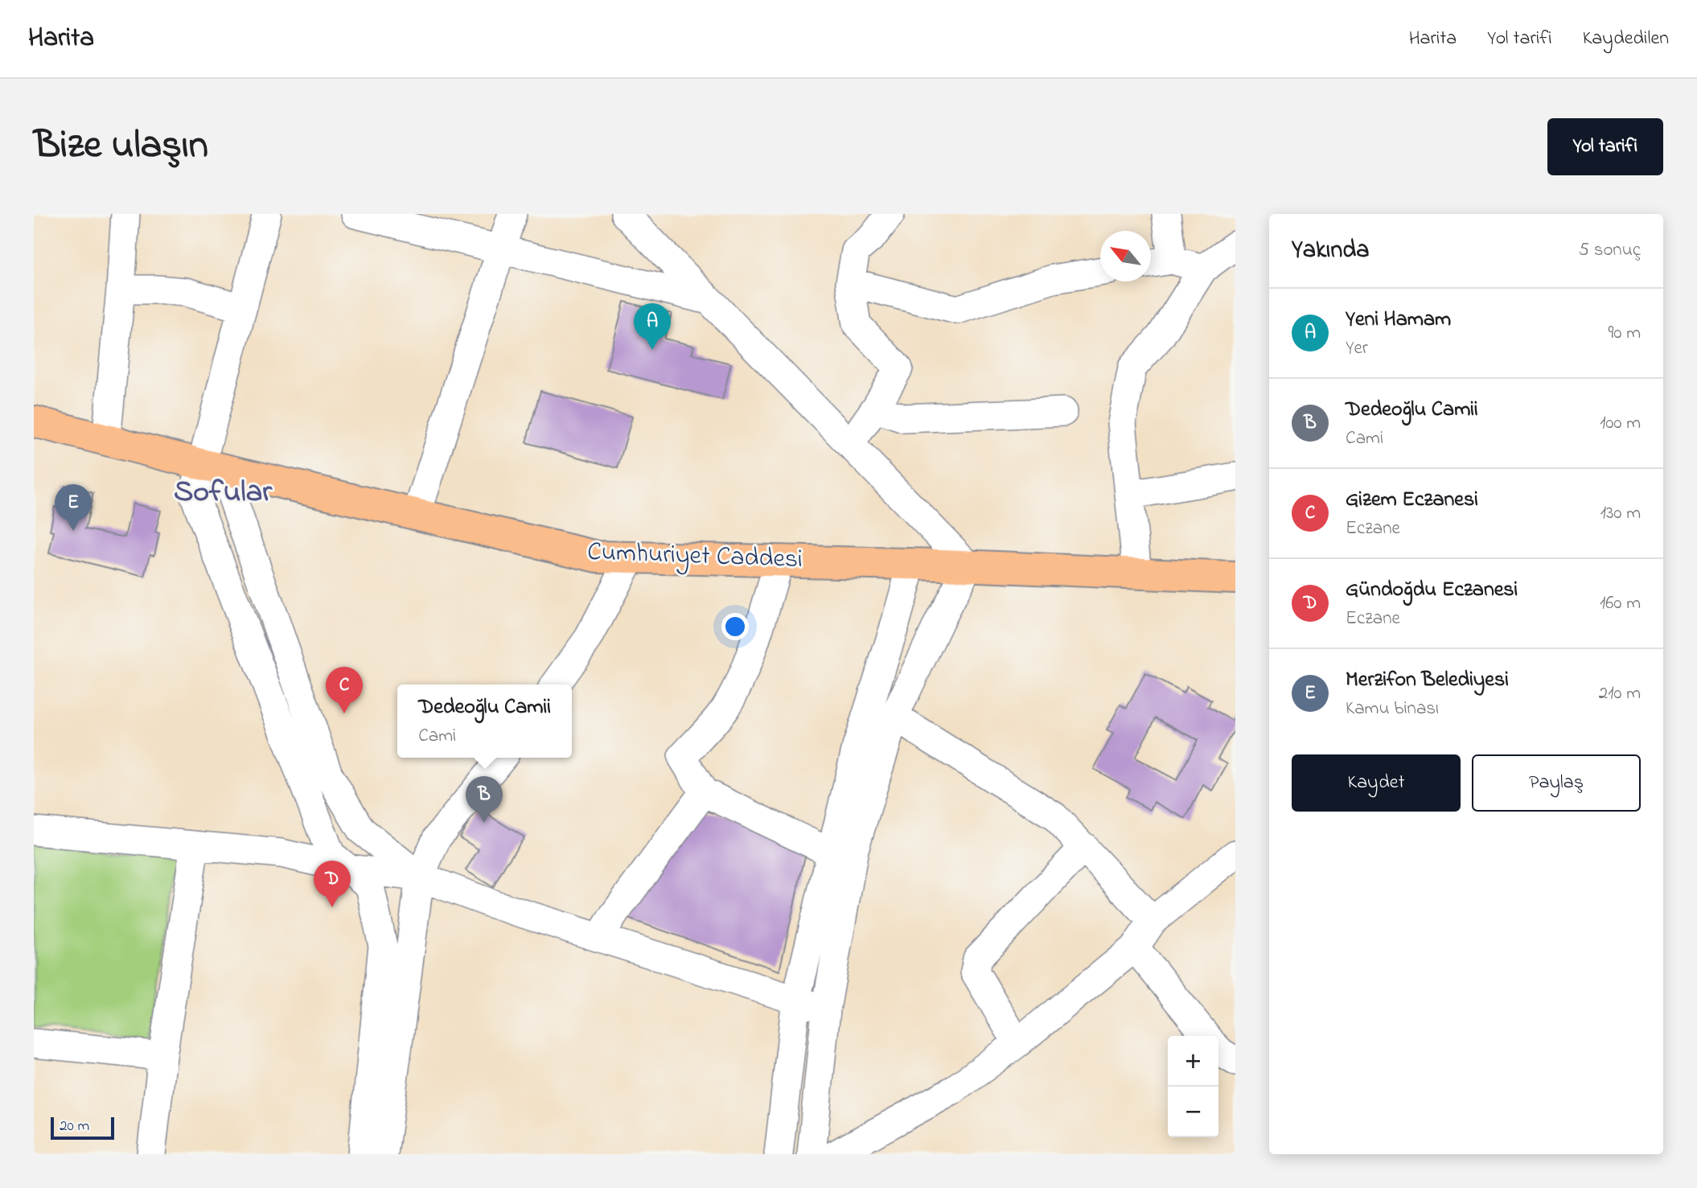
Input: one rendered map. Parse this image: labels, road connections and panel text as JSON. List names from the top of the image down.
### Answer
{
  "streets": {
    "main road": ["Cumhuriyet Caddesi"]
  },
  "districts": ["Sofular"],
  "scale_bar": "20 m",
  "north": "top left",
  "page": {
    "header": "Harita",
    "nav": ["Harita", "Yol tarifi", "Kaydedilen"],
    "title": "Bize ulaşın",
    "buttons": [
      "Yol tarifi",
      ["Kaydet", "Paylaş"]
    ],
    "heading": ["Yakında", "5 sonuç"],
    "list": [
      {
        "mark": "A",
        "name": "Yeni Hamam",
        "note": "Yer",
        "value": "90 m"
      },
      {
        "mark": "B",
        "name": "Dedeoğlu Camii",
        "note": "Cami",
        "value": "100 m"
      },
      {
        "mark": "C",
        "name": "Gizem Eczanesi",
        "note": "Eczane",
        "value": "130 m"
      },
      {
        "mark": "D",
        "name": "Gündoğdu Eczanesi",
        "note": "Eczane",
        "value": "160 m"
      },
      {
        "mark": "E",
        "name": "Merzifon Belediyesi",
        "note": "Kamu binası",
        "value": "210 m"
      }
    ],
    "pins": [
      "A",
      "E",
      "C",
      "B",
      "D"
    ],
    "popup": ["Dedeoğlu Camii", "Cami"],
    "map_buttons": ["+", "−"],
    "scale": "20 m"
  }
}
